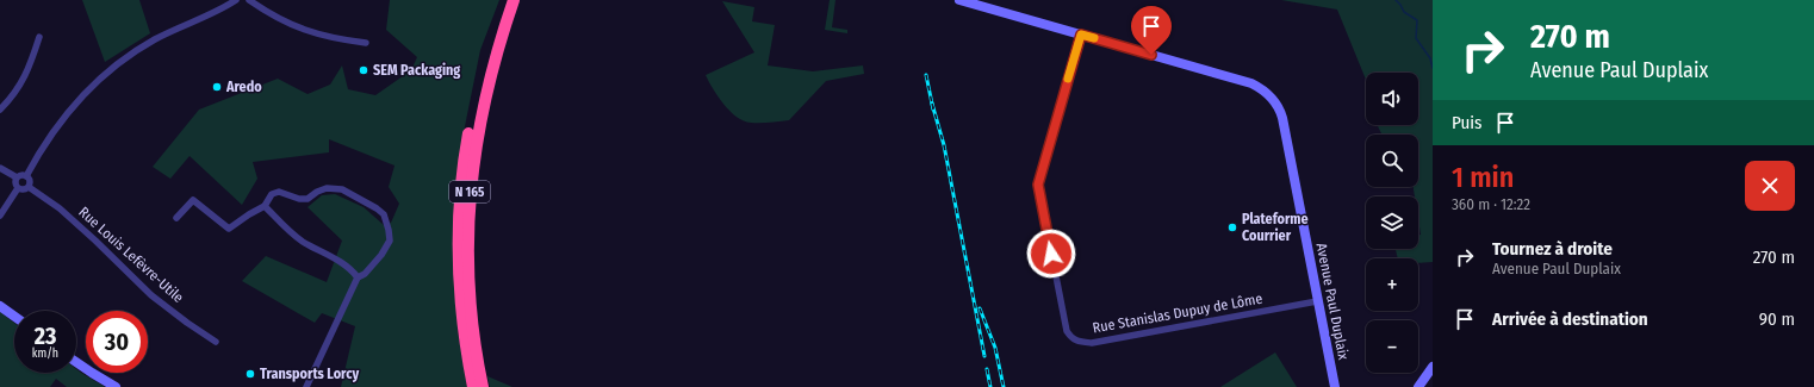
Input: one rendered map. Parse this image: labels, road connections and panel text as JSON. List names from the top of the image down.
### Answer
{
  "streets": {
    "highway": ["N 165"],
    "main road": ["Avenue Paul Duplaix"],
    "street": ["Rue Louis Lefèvre-Utile", "Rue Stanislas Dupuy de Lôme"]
  },
  "crossings": [
    ["Avenue Paul Duplaix", "Rue Stanislas Dupuy de Lôme"]
  ],
  "places": [
    "SEM Packaging",
    "Aredo",
    "Plateforme Courrier",
    "Transports Lorcy"
  ],
  "page": {
    "turn": ["270 m", "Avenue Paul Duplaix"],
    "map_buttons": ["+", "−"],
    "then": "Puis",
    "heading": ["1 min", "360 m · 12:22"],
    "list": [
      {
        "name": "Tournez à droite",
        "note": "Avenue Paul Duplaix",
        "value": "270 m"
      },
      {
        "name": "Arrivée à destination",
        "value": "90 m"
      }
    ],
    "speed": "23 km/h",
    "limit": "30"
  }
}
